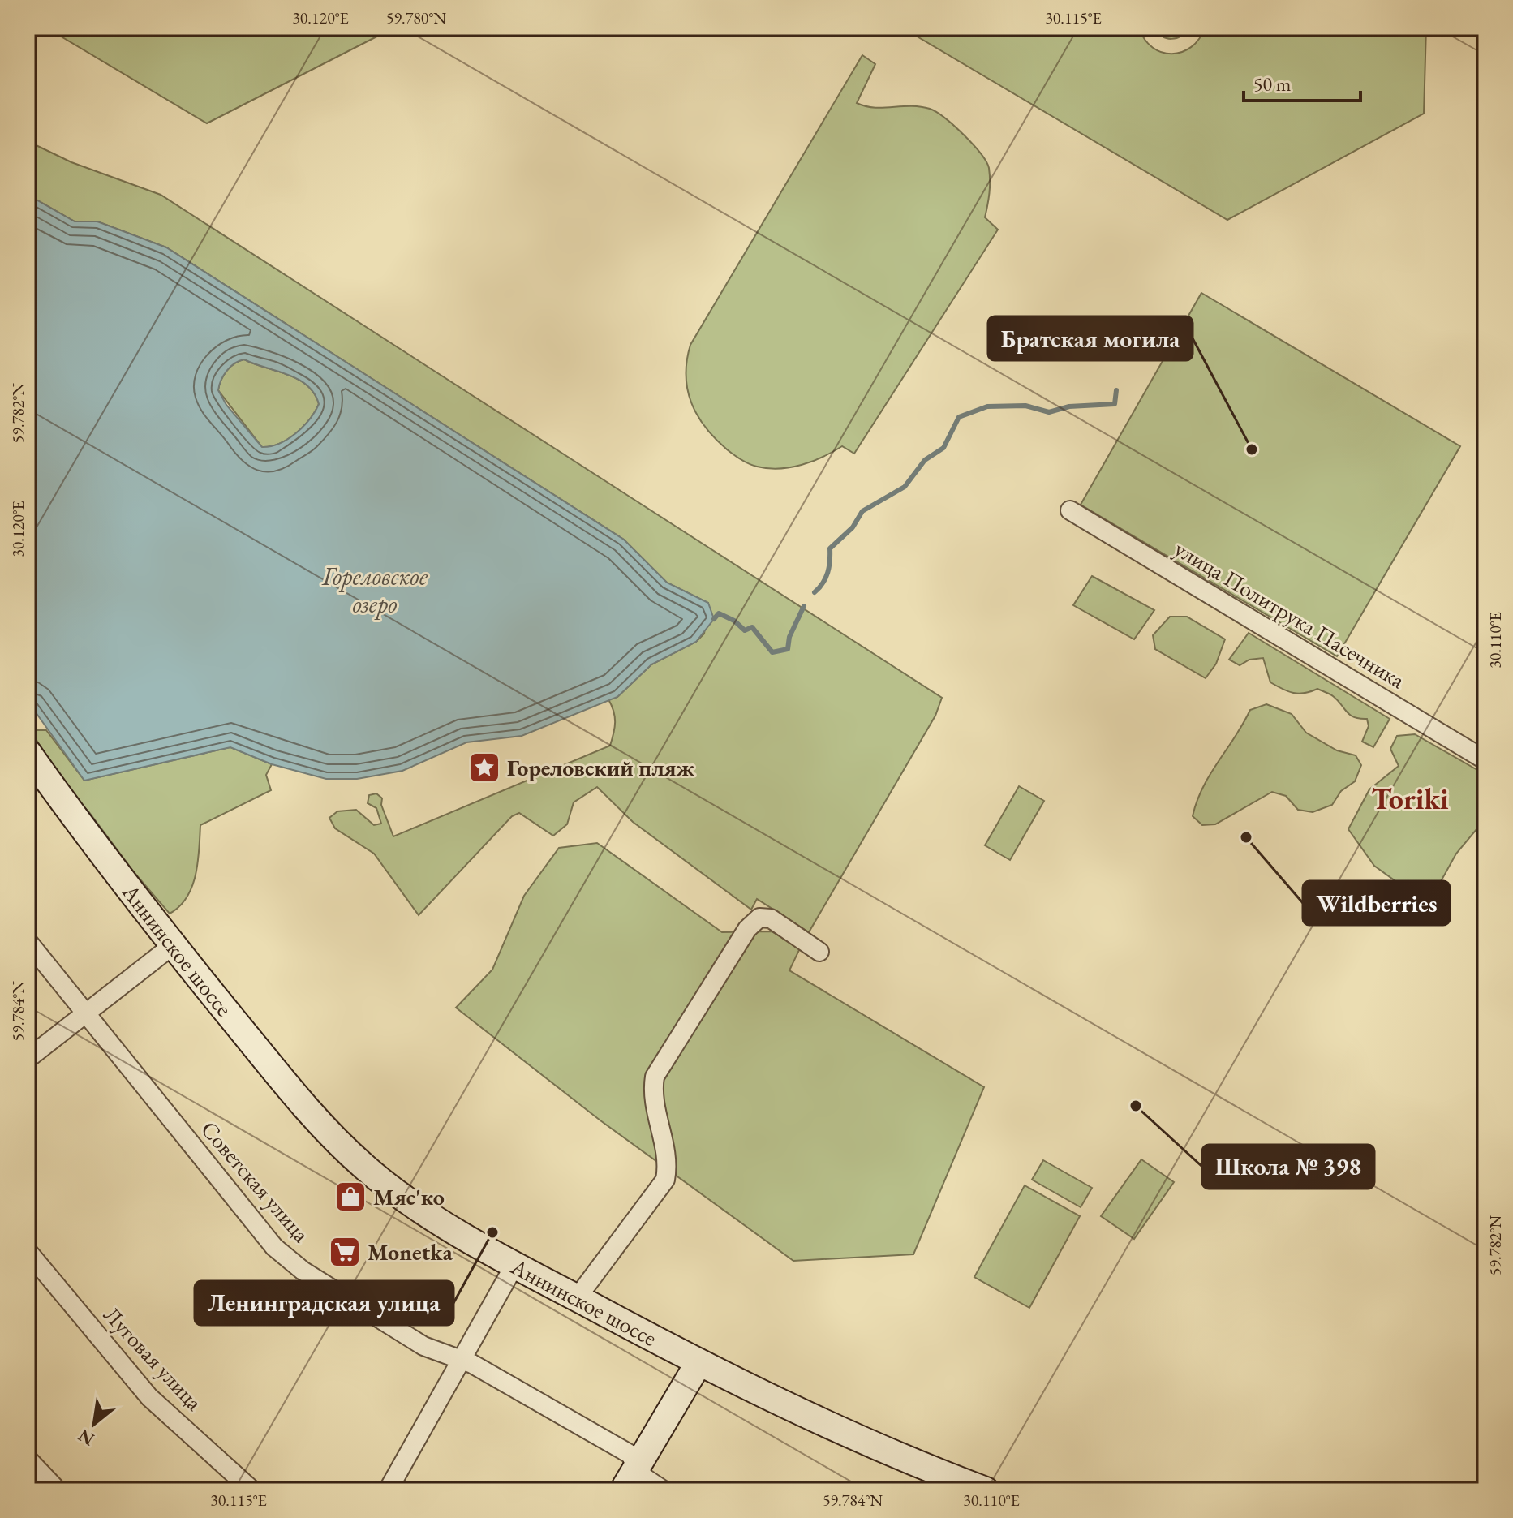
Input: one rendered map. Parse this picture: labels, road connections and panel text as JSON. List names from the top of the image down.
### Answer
{
  "streets": {
    "main road": ["Аннинское шоссе"],
    "street": ["улица Политрука Пасечника", "Советская улица", "Луговая улица"]
  },
  "districts": ["Toriki"],
  "water": ["Гореловское озеро"],
  "places": {
    "other": [
      "Братская могила",
      "Wildberries",
      "Школа № 398",
      "Ленинградская улица"
    ],
    "place": ["Гореловский пляж"],
    "shop": ["Мяс'ко"],
    "supermarket": ["Monetka"]
  },
  "scale_bar": "50 m",
  "north": "bottom left",
  "coordinates": [
    "30.120°E",
    "59.780°N",
    "30.115°E",
    "59.782°N",
    "30.110°E",
    "59.784°N"
  ]
}
